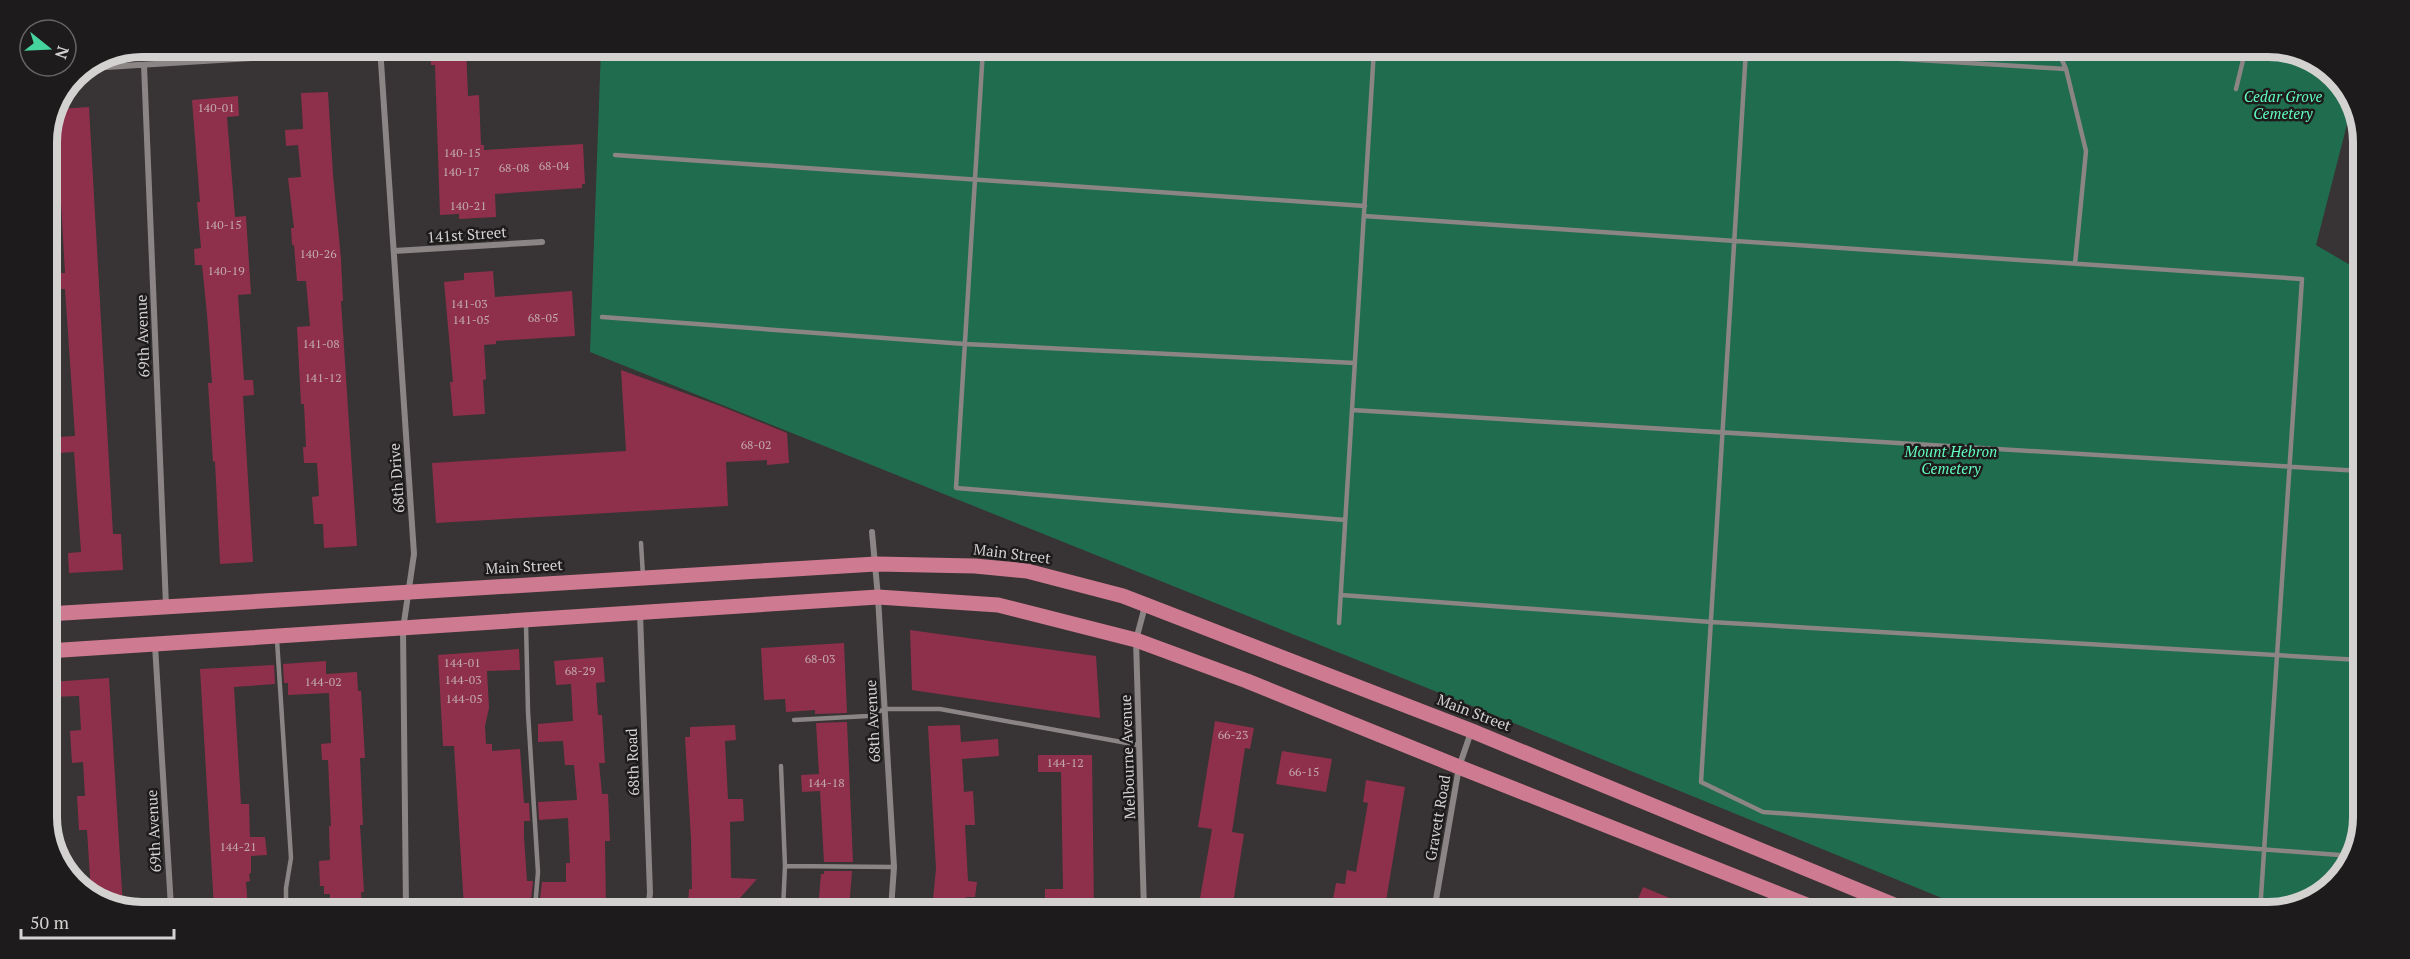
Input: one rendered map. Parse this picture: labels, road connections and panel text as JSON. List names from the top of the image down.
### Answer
{
  "streets": {
    "main road": ["Main Street"],
    "street": [
      "141st Street",
      "69th Avenue",
      "68th Drive",
      "68th Avenue",
      "Melbourne Avenue",
      "68th Road",
      "Gravett Road"
    ]
  },
  "crossings": [
    ["141st Street", "68th Drive"],
    ["69th Avenue", "Main Street"],
    ["68th Drive", "Main Street"],
    ["Main Street", "68th Avenue"],
    ["Main Street", "Melbourne Avenue"],
    ["Main Street", "Gravett Road"]
  ],
  "parks": ["Cedar Grove Cemetery", "Mount Hebron Cemetery"],
  "house_numbers": [
    "140-01",
    "140-15",
    "68-04",
    "68-08",
    "140-17",
    "140-21",
    "140-15",
    "140-26",
    "140-19",
    "141-03",
    "68-05",
    "141-05",
    "141-08",
    "141-12",
    "68-02",
    "68-03",
    "144-01",
    "68-29",
    "144-03",
    "144-02",
    "144-05",
    "66-23",
    "144-12",
    "66-15",
    "144-18",
    "144-21"
  ],
  "scale_bar": "50 m",
  "north": "right"
}
